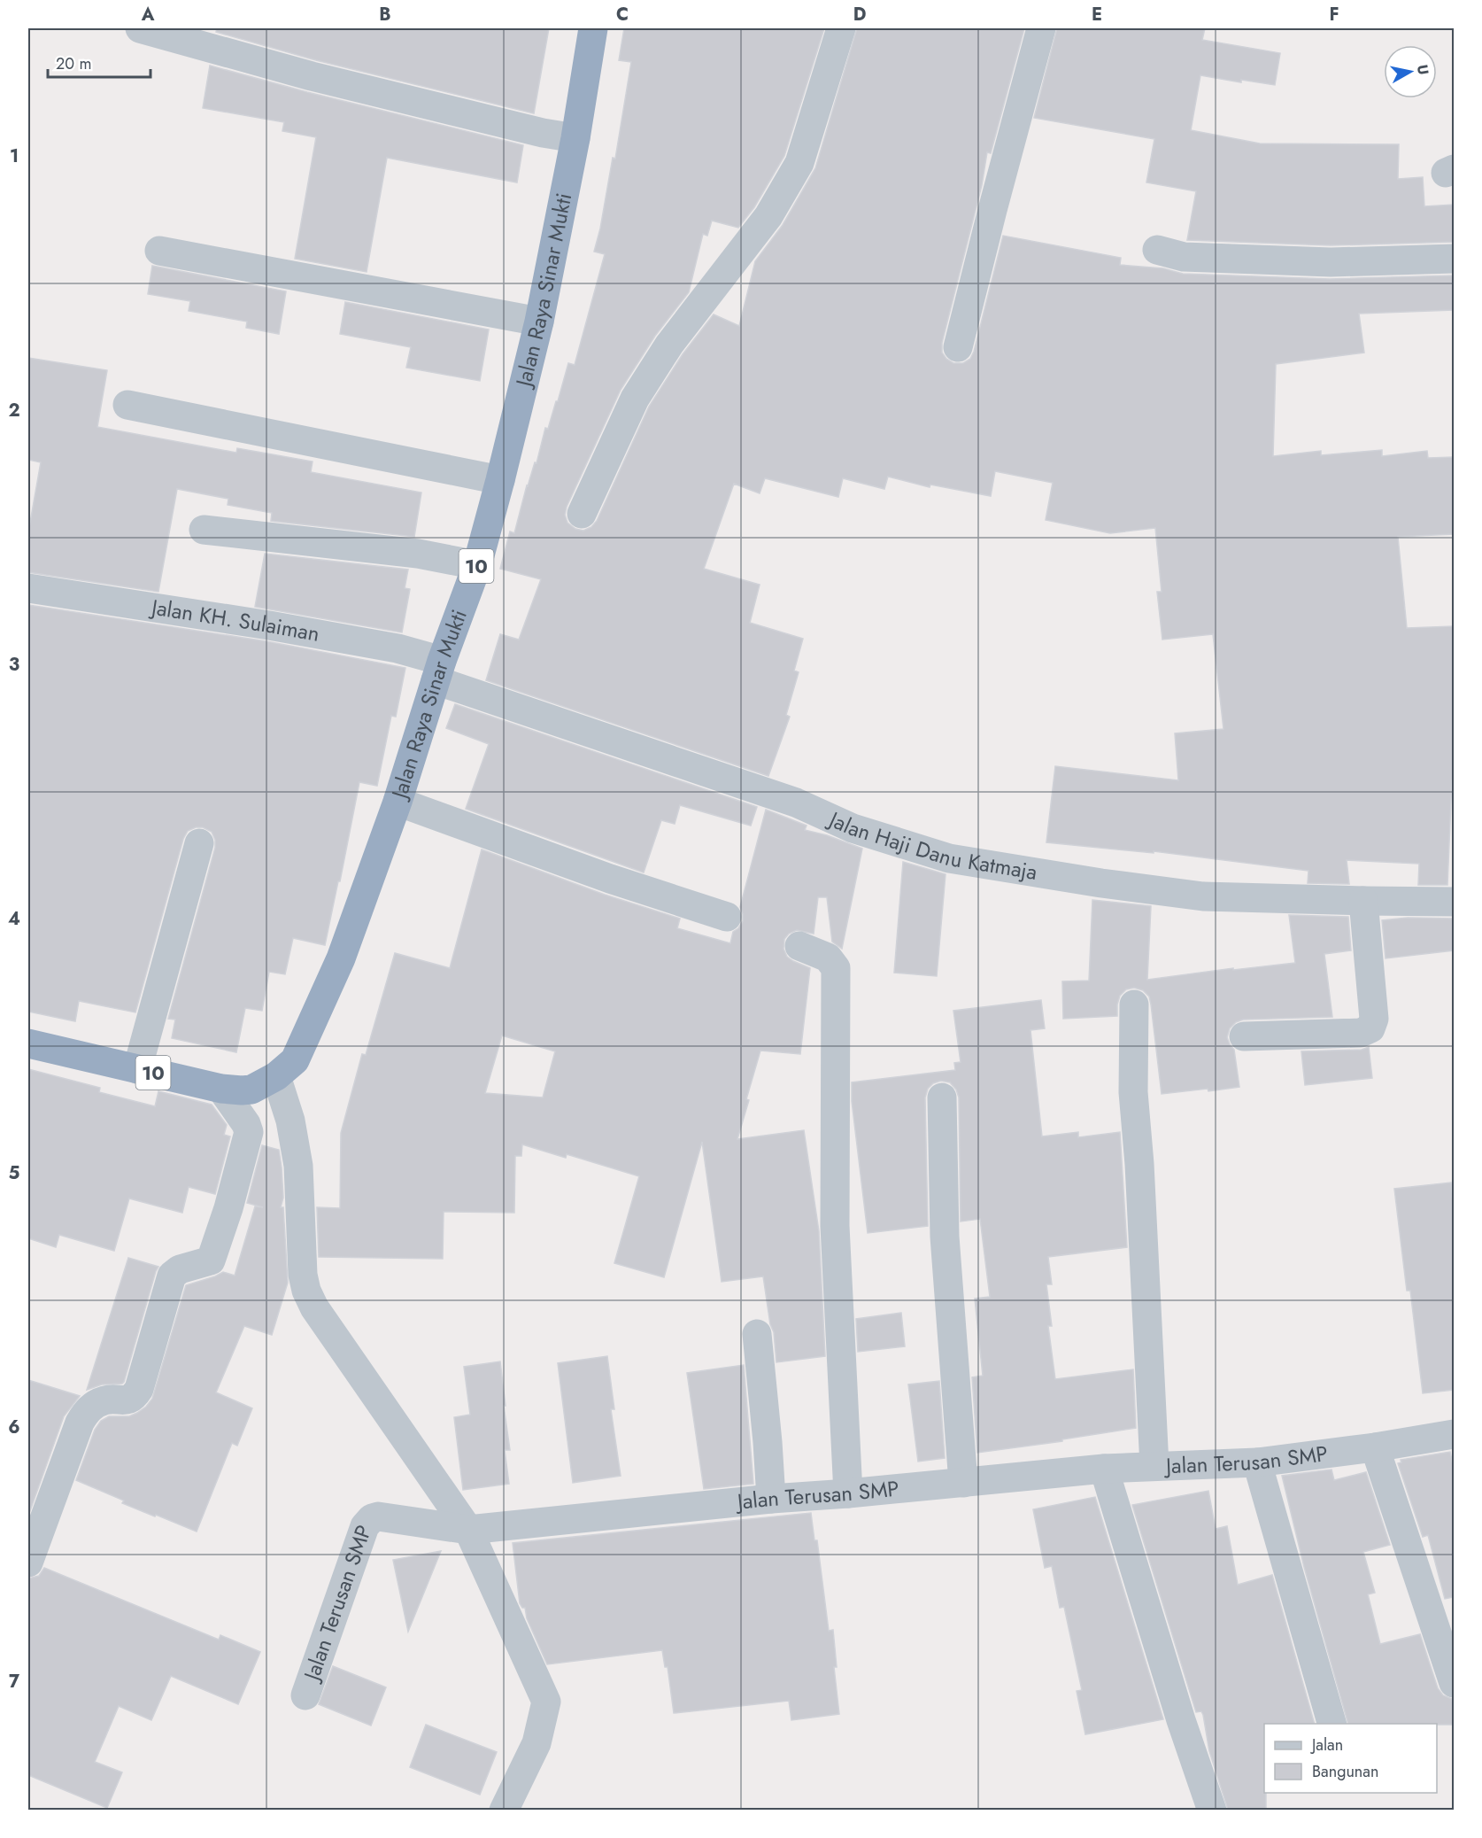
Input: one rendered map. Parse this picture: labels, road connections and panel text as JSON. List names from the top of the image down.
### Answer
{
  "streets": {
    "highway": ["Jalan Raya Sinar Mukti", "10"],
    "street": ["Jalan KH. Sulaiman", "Jalan Haji Danu Katmaja", "Jalan Terusan SMP"]
  },
  "crossings": [
    ["Jalan Raya Sinar Mukti", "Jalan KH. Sulaiman"],
    ["Jalan Raya Sinar Mukti", "Jalan Haji Danu Katmaja"],
    ["Jalan KH. Sulaiman", "Jalan Haji Danu Katmaja"]
  ],
  "legend": ["Jalan", "Bangunan"],
  "scale_bar": "20 m",
  "north": "right",
  "grid": {
    "columns": [
      "A",
      "B",
      "C",
      "D",
      "E",
      "F"
    ],
    "rows": [
      "1",
      "2",
      "3",
      "4",
      "5",
      "6",
      "7"
    ]
  }
}
